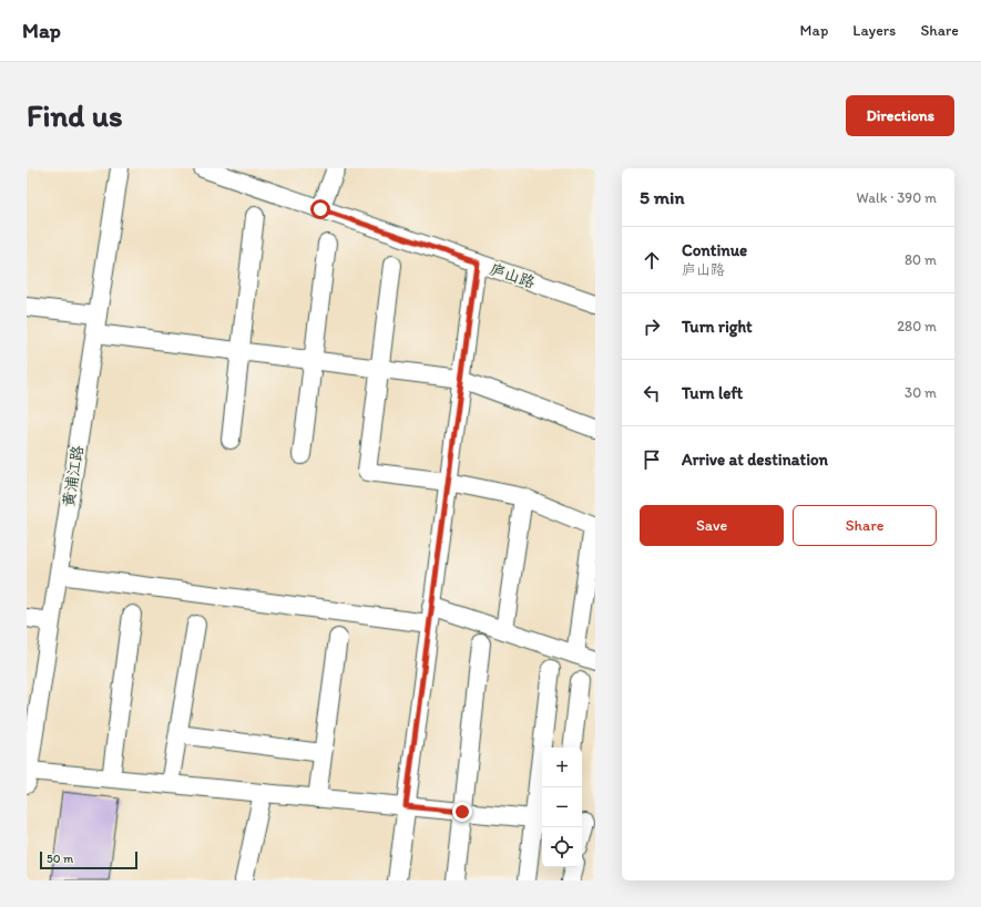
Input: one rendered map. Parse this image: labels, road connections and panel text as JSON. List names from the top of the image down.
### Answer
{
  "streets": {
    "street": ["庐山路", "黄浦江路"]
  },
  "scale_bar": "50 m",
  "page": {
    "header": "Map",
    "nav": ["Map", "Layers", "Share"],
    "buttons": [
      "Directions",
      ["Save", "Share"]
    ],
    "title": "Find us",
    "heading": ["5 min", "Walk · 390 m"],
    "list": [
      ["Continue", "庐山路", "80 m"],
      ["Turn right", "280 m"],
      ["Turn left", "30 m"],
      "Arrive at destination"
    ],
    "map_buttons": ["+", "−"],
    "scale": "50 m"
  }
}
